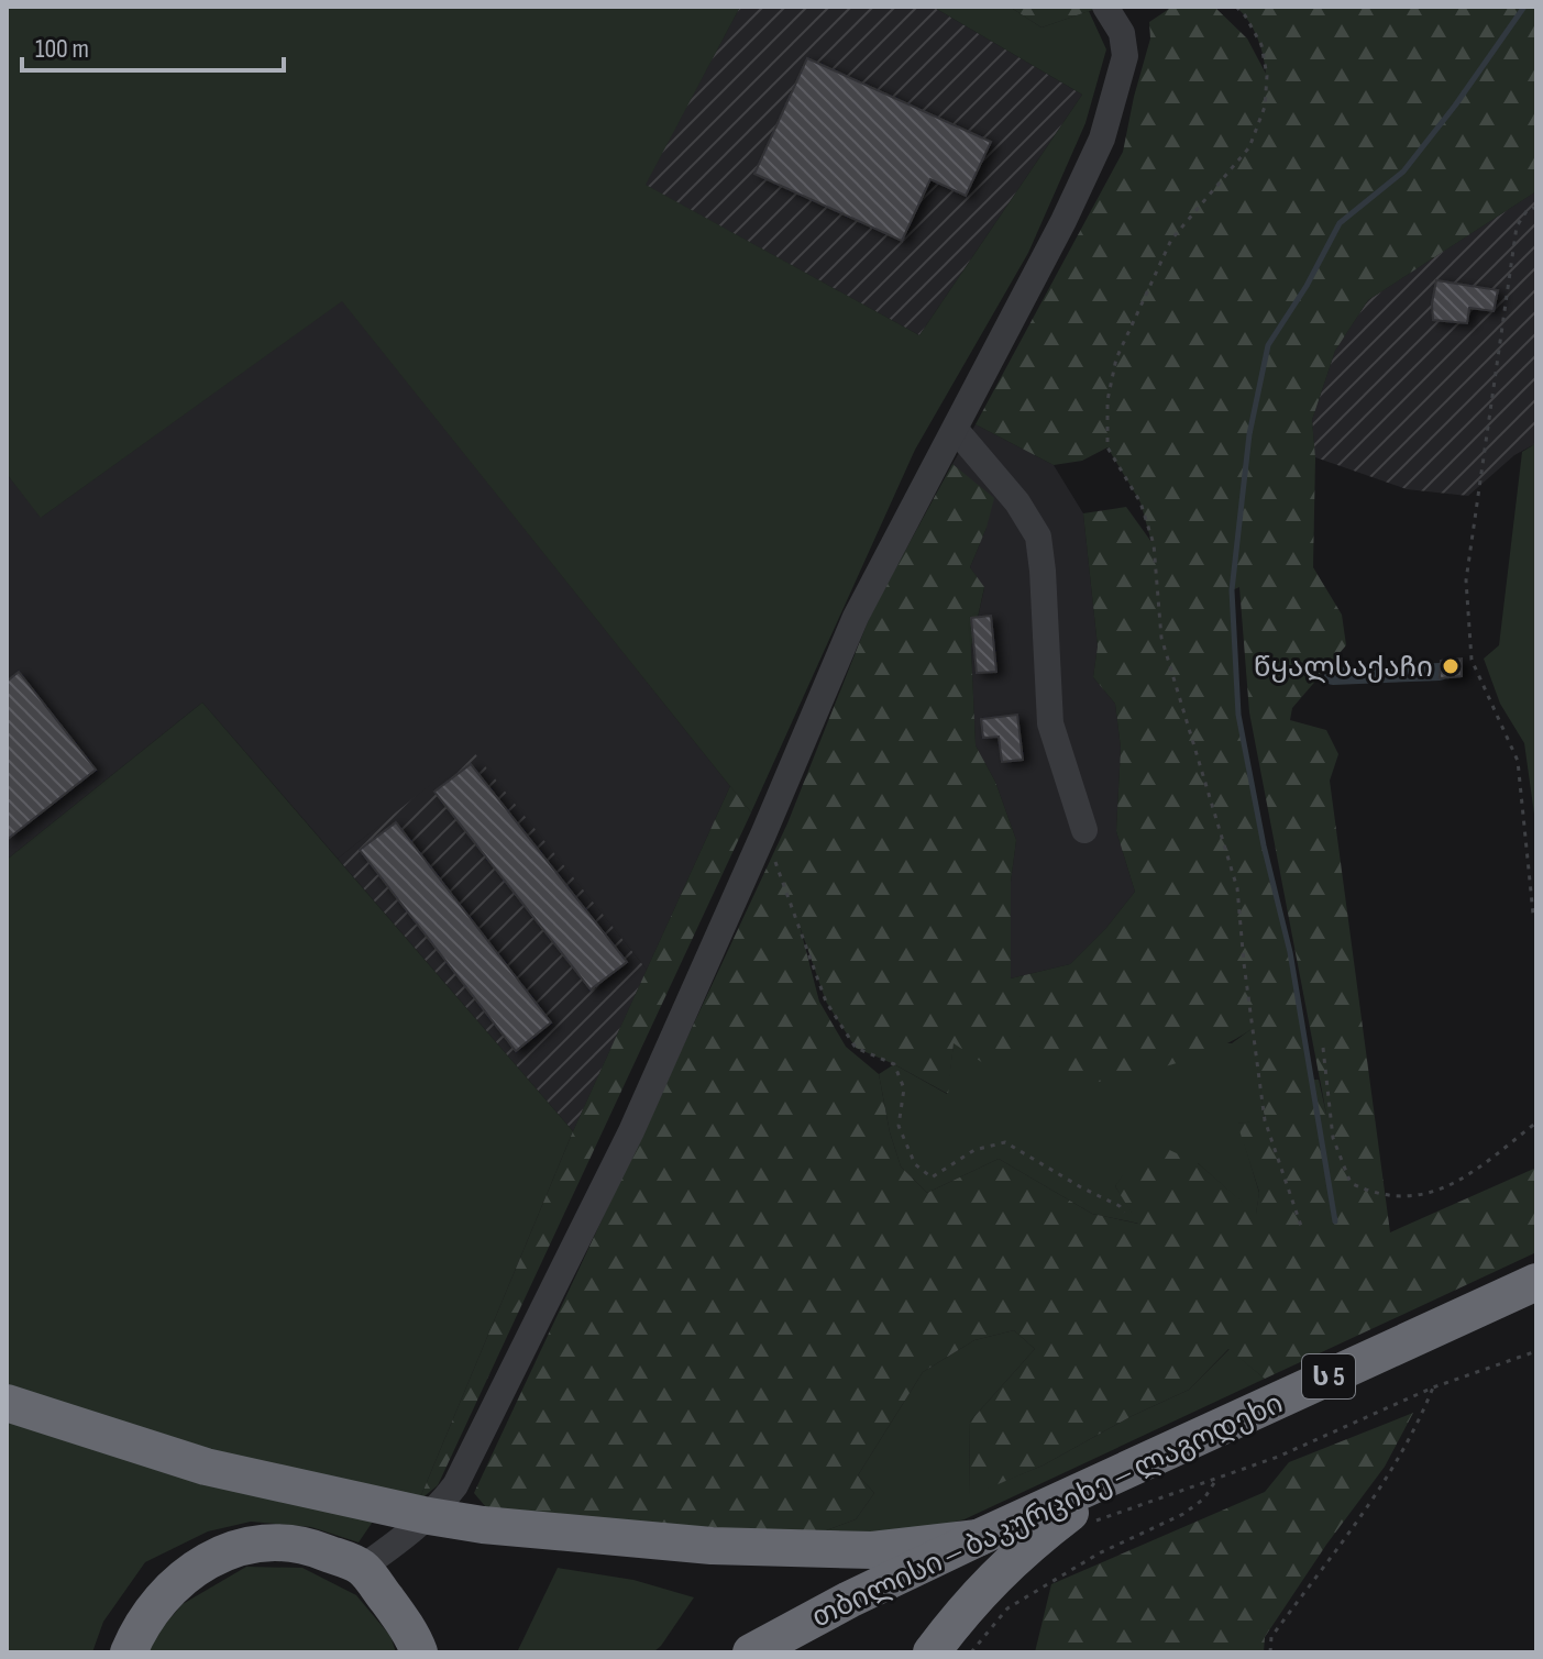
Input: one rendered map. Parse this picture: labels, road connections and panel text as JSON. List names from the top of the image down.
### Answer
{
  "streets": {
    "highway": ["ს 5", "თბილისი — ბაკურციხე — ლაგოდეხი"]
  },
  "places": ["წყალსაქაჩი"],
  "scale_bar": "100 m"
}
